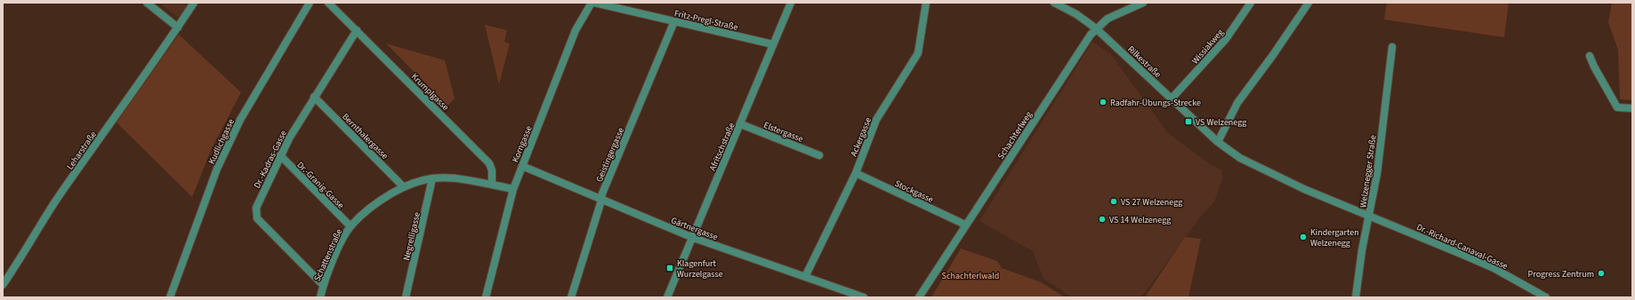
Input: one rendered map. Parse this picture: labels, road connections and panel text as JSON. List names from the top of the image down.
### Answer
{
  "streets": {
    "street": [
      "Fritz-Pregl-Straße",
      "Wissiakweg",
      "Rilkestraße",
      "Krumplgasse",
      "Elstergasse",
      "Schachterlweg",
      "Bernthalergasse",
      "Ackergasse",
      "Kudlichgasse",
      "Korngasse",
      "Afritschstraße",
      "Leharstraße",
      "Geistingergasse",
      "Dr.-Kadras-Gasse",
      "Welzenegger Straße",
      "Dr.-Granig-Gasse",
      "Stockgasse",
      "Gärtnergasse",
      "Negrelligasse",
      "Dr.-Richard-Canaval-Gasse",
      "Schattenstraße"
    ]
  },
  "crossings": [
    ["Fritz-Pregl-Straße", "Korngasse"],
    ["Fritz-Pregl-Straße", "Afritschstraße"],
    ["Fritz-Pregl-Straße", "Geistingergasse"],
    ["Wissiakweg", "Rilkestraße"],
    ["Rilkestraße", "Schachterlweg"],
    ["Rilkestraße", "Welzenegger Straße"],
    ["Rilkestraße", "Dr.-Richard-Canaval-Gasse"],
    ["Krumplgasse", "Dr.-Kadras-Gasse"],
    ["Krumplgasse", "Schattenstraße"],
    ["Elstergasse", "Afritschstraße"],
    ["Schachterlweg", "Stockgasse"],
    ["Bernthalergasse", "Dr.-Kadras-Gasse"],
    ["Bernthalergasse", "Schattenstraße"],
    ["Ackergasse", "Stockgasse"],
    ["Ackergasse", "Gärtnergasse"],
    ["Korngasse", "Gärtnergasse"],
    ["Afritschstraße", "Gärtnergasse"],
    ["Geistingergasse", "Gärtnergasse"],
    ["Dr.-Kadras-Gasse", "Dr.-Granig-Gasse"],
    ["Dr.-Kadras-Gasse", "Schattenstraße"],
    ["Welzenegger Straße", "Dr.-Richard-Canaval-Gasse"],
    ["Dr.-Granig-Gasse", "Schattenstraße"],
    ["Negrelligasse", "Schattenstraße"]
  ],
  "parks": ["Schachterlwald"],
  "places": {
    "other": [
      "Radfahr-Übungs-Strecke",
      "VS 27 Welzenegg",
      "VS 14 Welzenegg",
      "Kindergarten Welzenegg",
      "Progress Zentrum"
    ],
    "transit": ["VS Welzenegg", "Klagenfurt Wurzelgasse"]
  }
}
